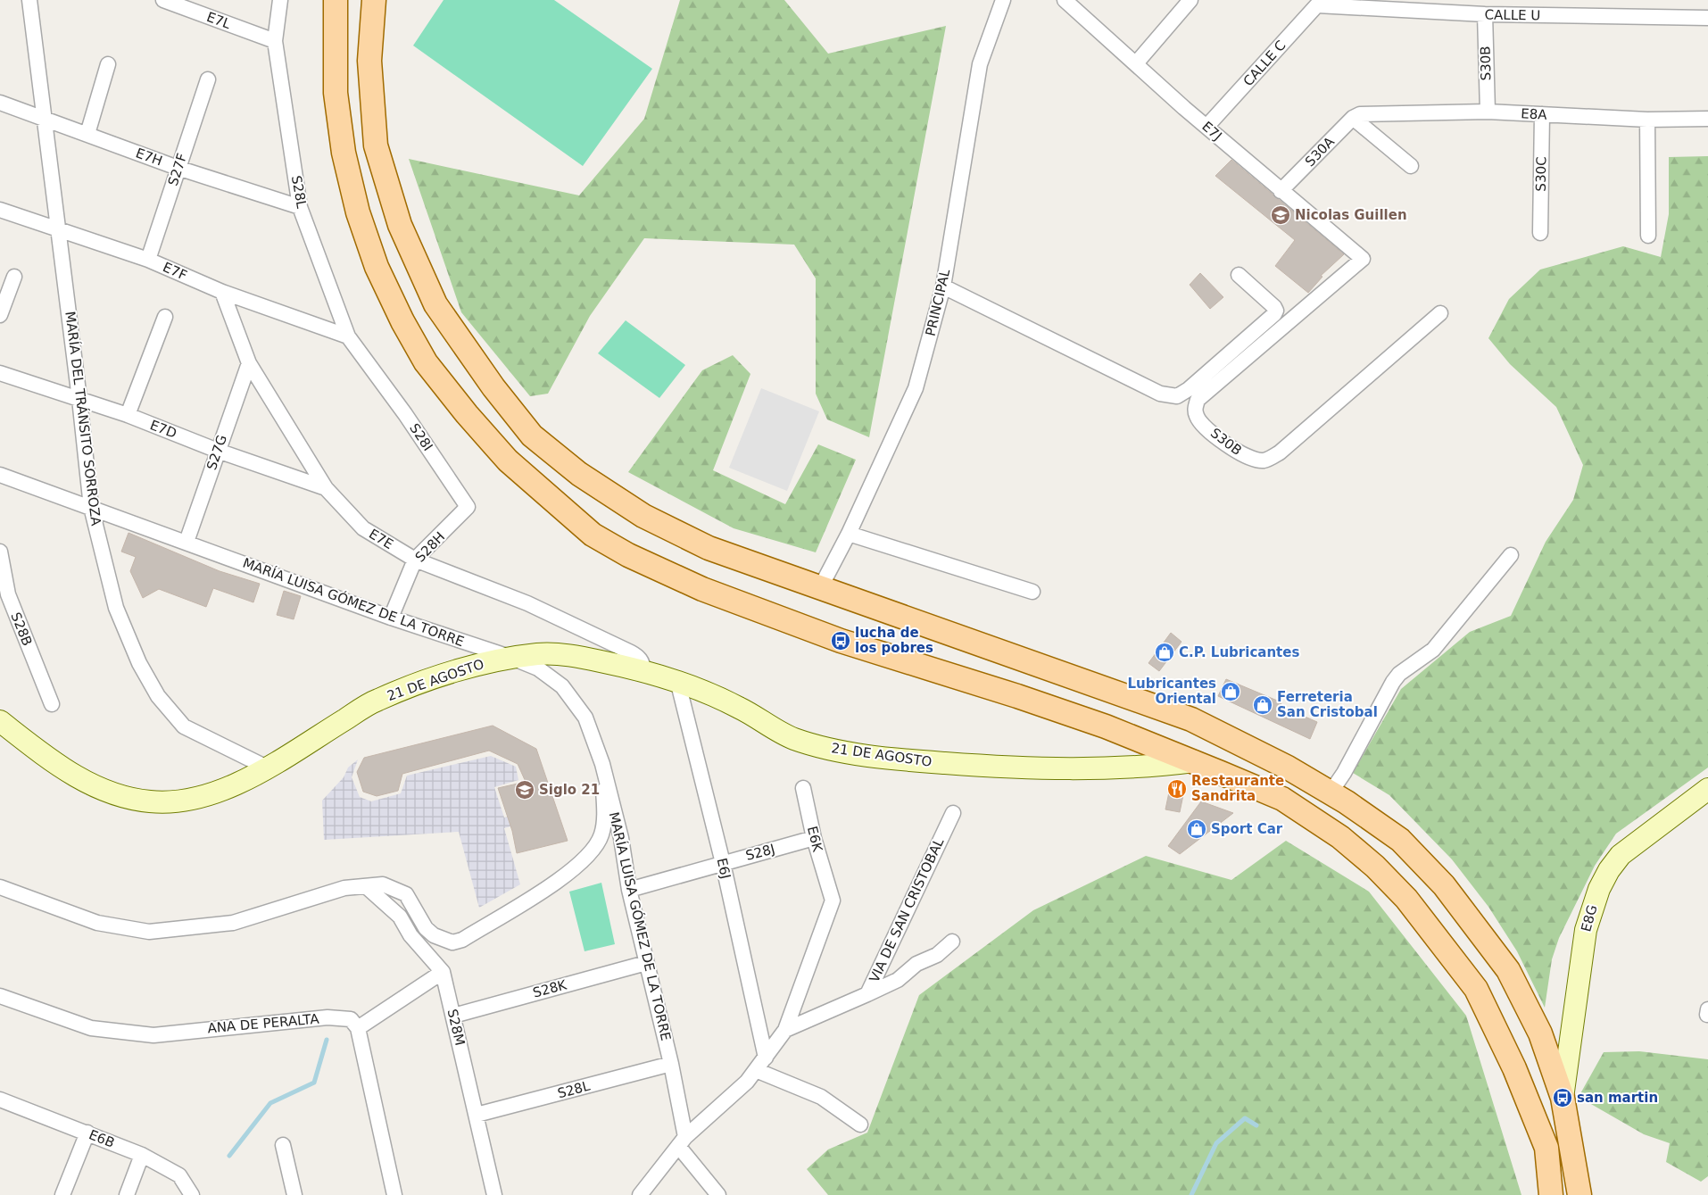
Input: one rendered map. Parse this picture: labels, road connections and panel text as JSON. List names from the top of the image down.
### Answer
{
  "streets": {
    "street": [
      "CALLE U",
      "E7L",
      "CALLE C",
      "S30B",
      "E8A",
      "E7J",
      "S30A",
      "E7H",
      "S27F",
      "S30C",
      "S28L",
      "E7F",
      "PRINCIPAL",
      "MARÍA DEL TRÁNSITO SORROZA",
      "E7D",
      "S28I",
      "S27G",
      "E7E",
      "S28H",
      "MARÍA LUISA GÓMEZ DE LA TORRE",
      "S28B",
      "21 DE AGOSTO",
      "E6K",
      "S28J",
      "E6J",
      "VIA DE SAN CRISTOBAL",
      "E8G",
      "S28K",
      "ANA DE PERALTA",
      "S28M",
      "E6B"
    ]
  },
  "crossings": [
    ["CALLE U", "CALLE C"],
    ["CALLE U", "S30B"],
    ["E7L", "S28L"],
    ["CALLE C", "E7J"],
    ["S30B", "E8A"],
    ["S30B", "E7J"],
    ["E8A", "S30A"],
    ["E8A", "S30C"],
    ["E7J", "S30A"],
    ["E7H", "S27F"],
    ["E7H", "S28L"],
    ["E7H", "MARÍA DEL TRÁNSITO SORROZA"],
    ["S27F", "E7F"],
    ["S28L", "E7F"],
    ["S28L", "S28I"],
    ["S28L", "MARÍA LUISA GÓMEZ DE LA TORRE"],
    ["S28L", "S28M"],
    ["E7F", "MARÍA DEL TRÁNSITO SORROZA"],
    ["E7F", "E7E"],
    ["MARÍA DEL TRÁNSITO SORROZA", "E7D"],
    ["MARÍA DEL TRÁNSITO SORROZA", "MARÍA LUISA GÓMEZ DE LA TORRE"],
    ["MARÍA DEL TRÁNSITO SORROZA", "21 DE AGOSTO"],
    ["E7D", "S27G"],
    ["E7D", "E7E"],
    ["S28I", "S28H"],
    ["S27G", "E7E"],
    ["S27G", "MARÍA LUISA GÓMEZ DE LA TORRE"],
    ["E7E", "S28H"],
    ["E7E", "21 DE AGOSTO"],
    ["S28H", "MARÍA LUISA GÓMEZ DE LA TORRE"],
    ["MARÍA LUISA GÓMEZ DE LA TORRE", "21 DE AGOSTO"],
    ["MARÍA LUISA GÓMEZ DE LA TORRE", "S28J"],
    ["MARÍA LUISA GÓMEZ DE LA TORRE", "S28K"],
    ["21 DE AGOSTO", "E6J"],
    ["E6K", "S28J"],
    ["E6K", "VIA DE SAN CRISTOBAL"],
    ["S28J", "E6J"],
    ["S28K", "S28M"]
  ],
  "places": {
    "school or university": ["Nicolas Guillen", "Siglo 21"],
    "bus stop": ["lucha de los pobres", "san martin"],
    "shop": [
      "C.P. Lubricantes",
      "Lubricantes Oriental",
      "Ferreteria San Cristobal",
      "Sport Car"
    ],
    "restaurant": ["Restaurante Sandrita"]
  }
}
